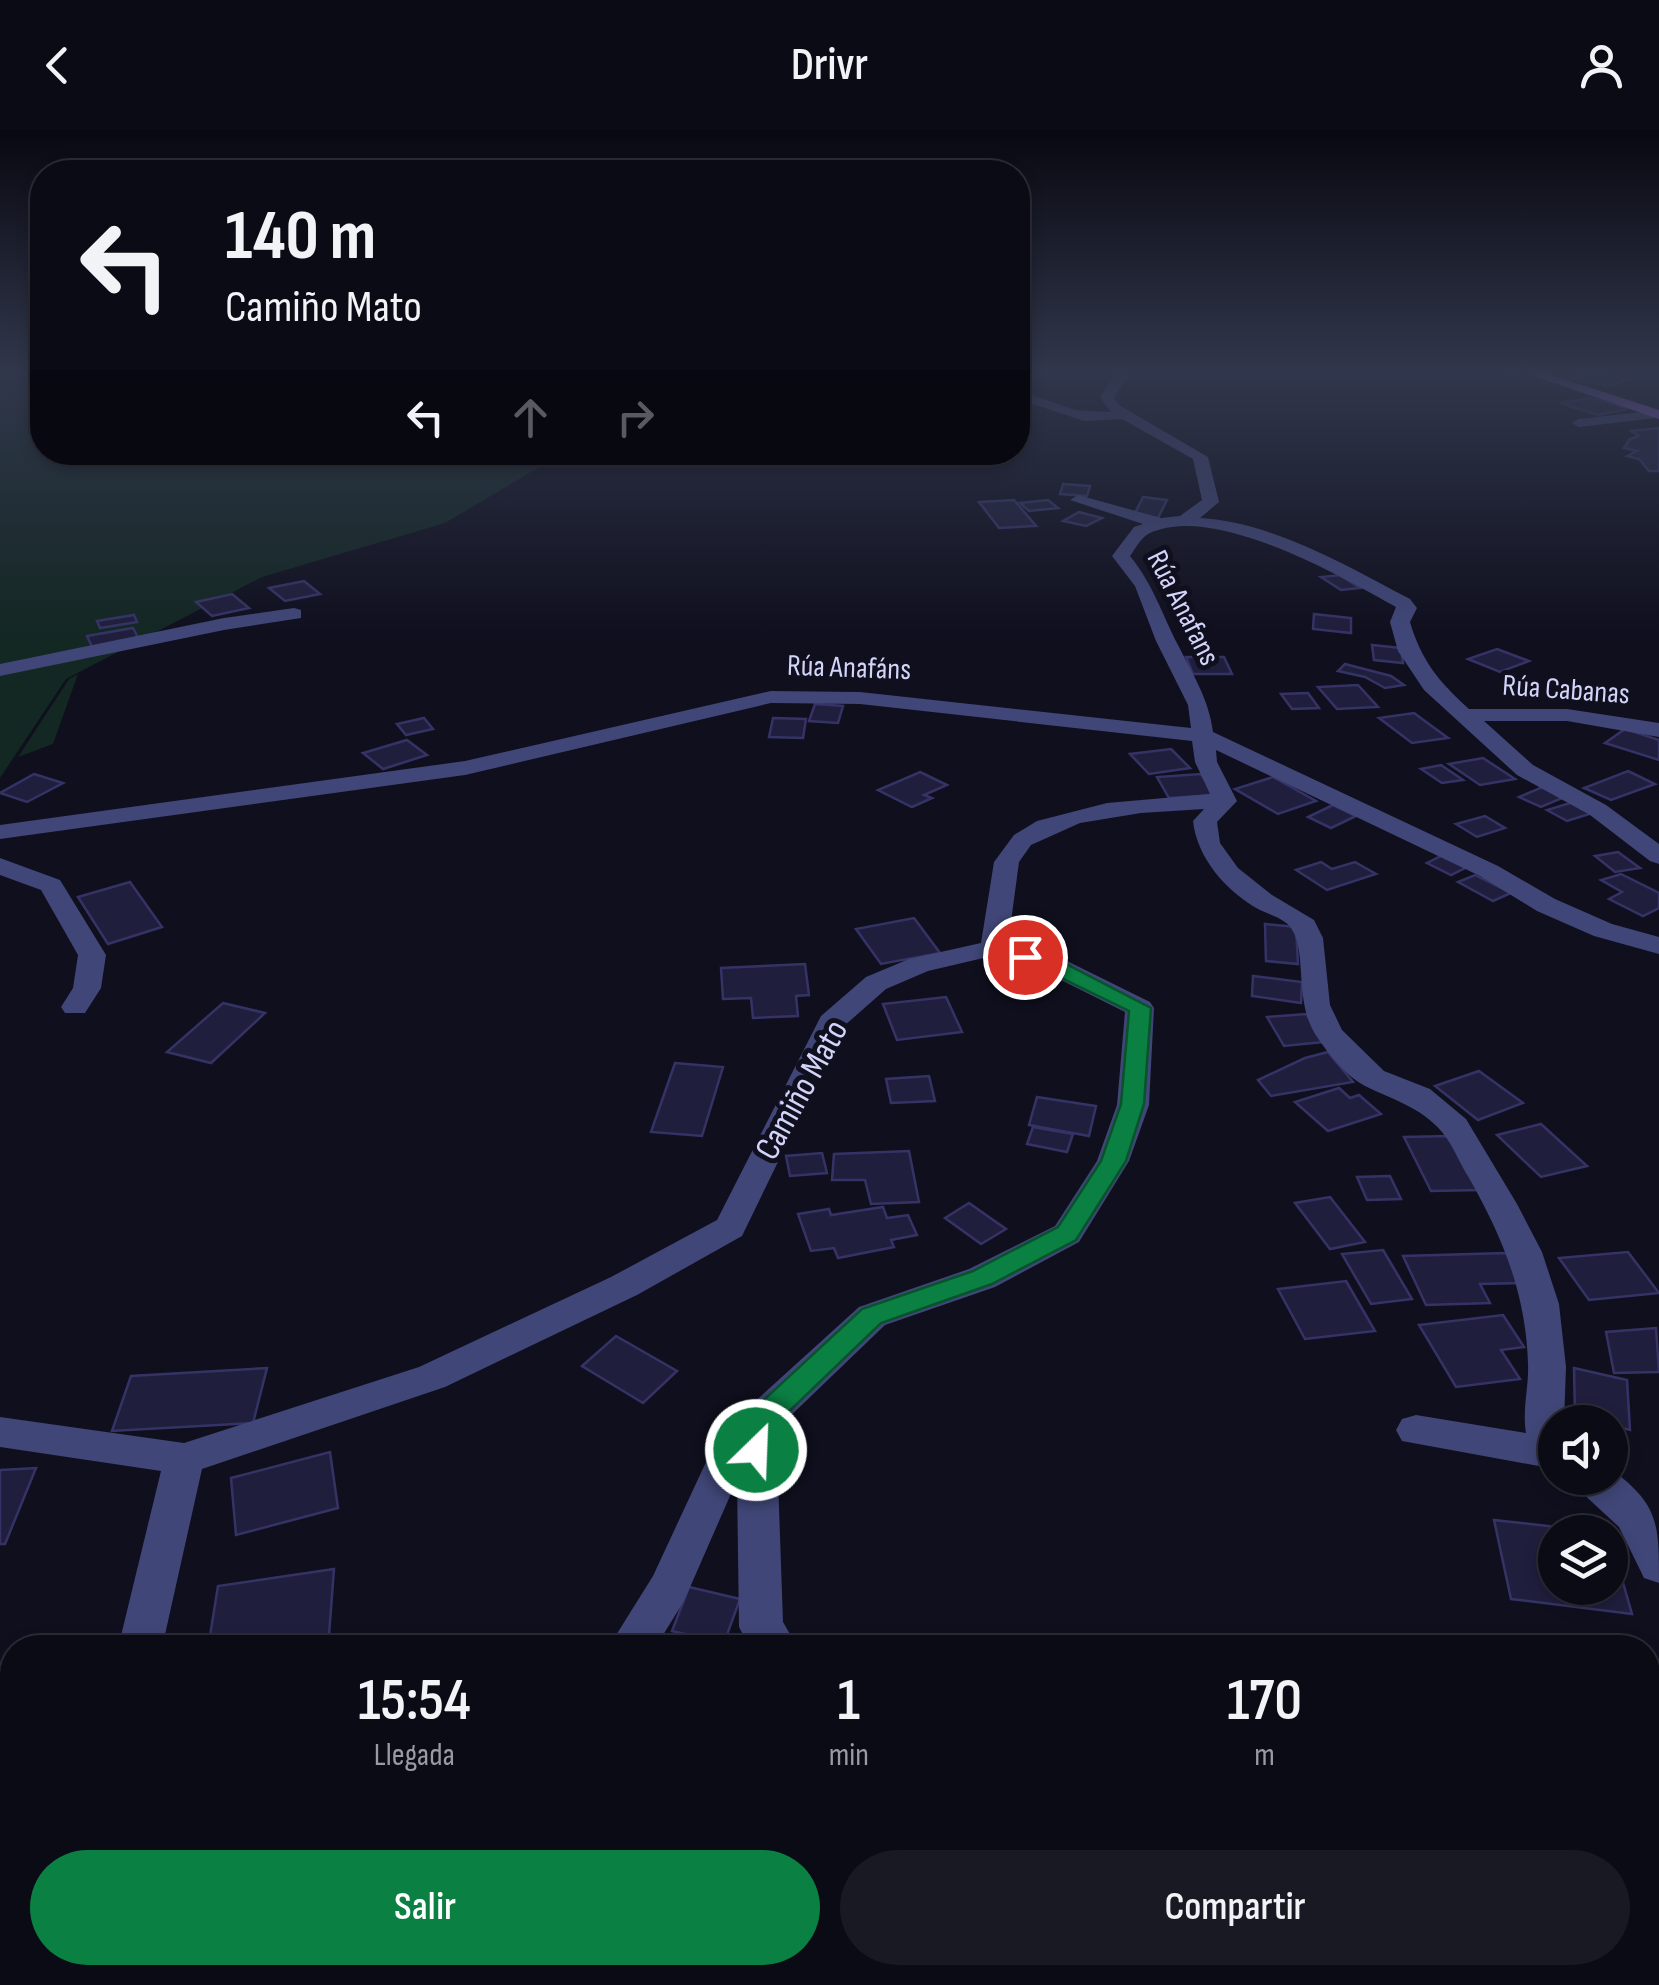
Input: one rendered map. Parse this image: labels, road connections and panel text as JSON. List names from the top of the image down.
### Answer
{
  "streets": {
    "street": [
      "Rúa Anafans",
      "Rúa Anafáns",
      "Rúa Cabanas",
      "Camiño Mato"
    ]
  },
  "crossings": [
    ["Rúa Anafans", "Rúa Anafáns"],
    ["Rúa Anafans", "Rúa Cabanas"]
  ],
  "page": {
    "header": "Drivr",
    "turn": ["140 m", "Camiño Mato"],
    "eta": [
      "15:54",
      "Llegada",
      "1",
      "min",
      "170",
      "m"
    ],
    "buttons": ["Salir", "Compartir"]
  }
}
